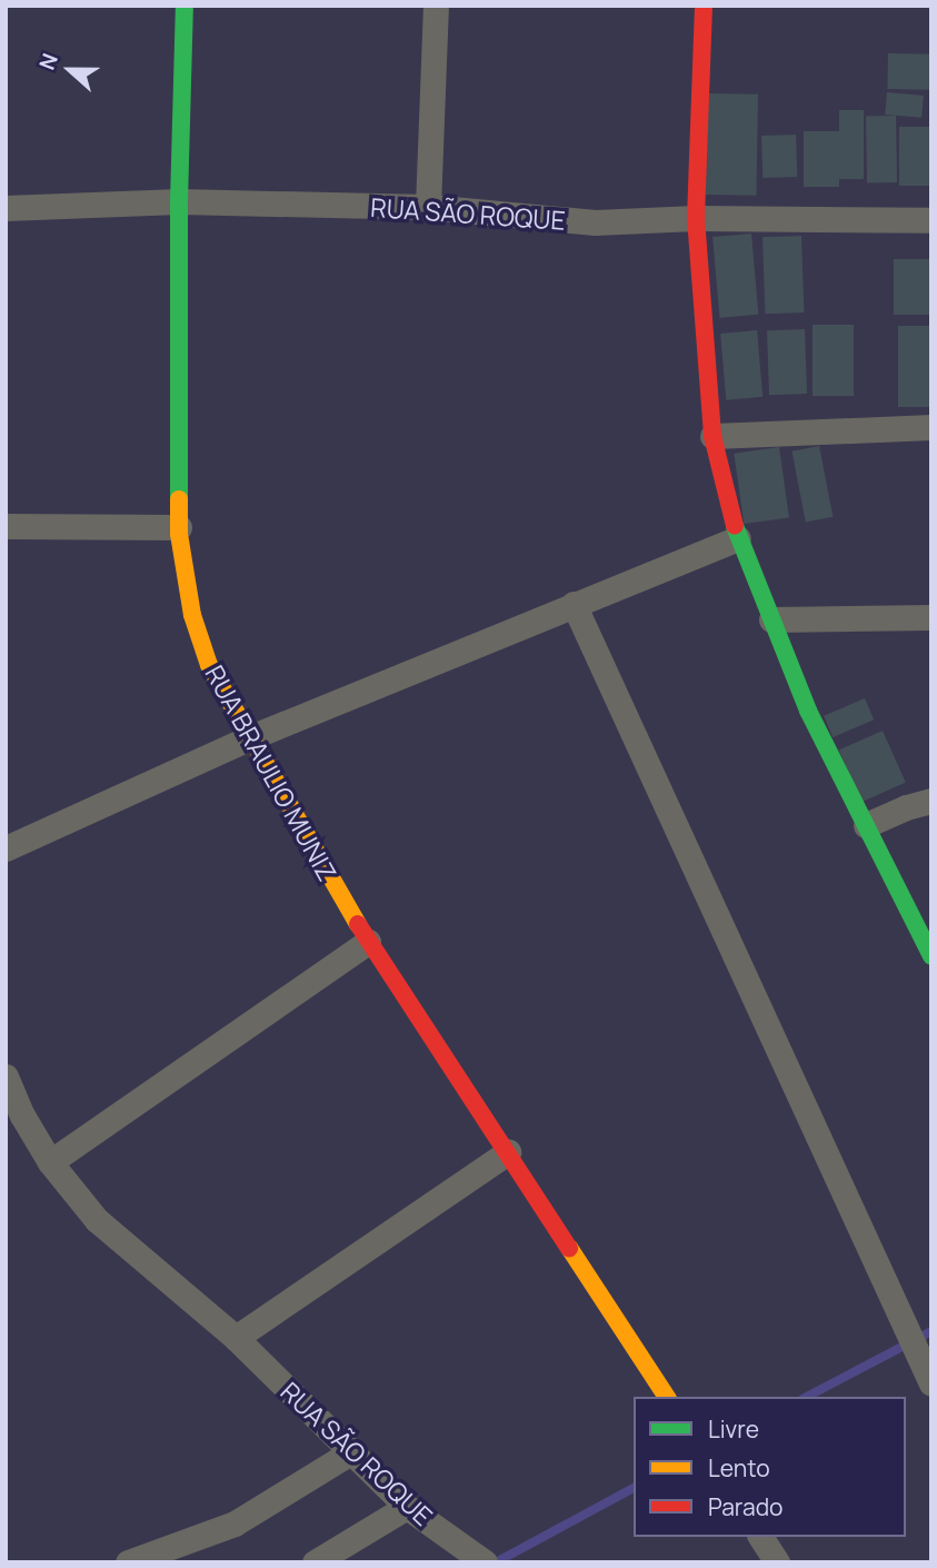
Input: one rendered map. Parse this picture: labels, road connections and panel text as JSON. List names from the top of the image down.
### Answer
{
  "streets": {
    "street": ["RUA SÃO ROQUE", "RUA BRAULIO MUNIZ"]
  },
  "crossings": [
    ["RUA SÃO ROQUE", "RUA BRAULIO MUNIZ"]
  ],
  "legend": ["Livre", "Lento", "Parado"],
  "north": "left"
}
